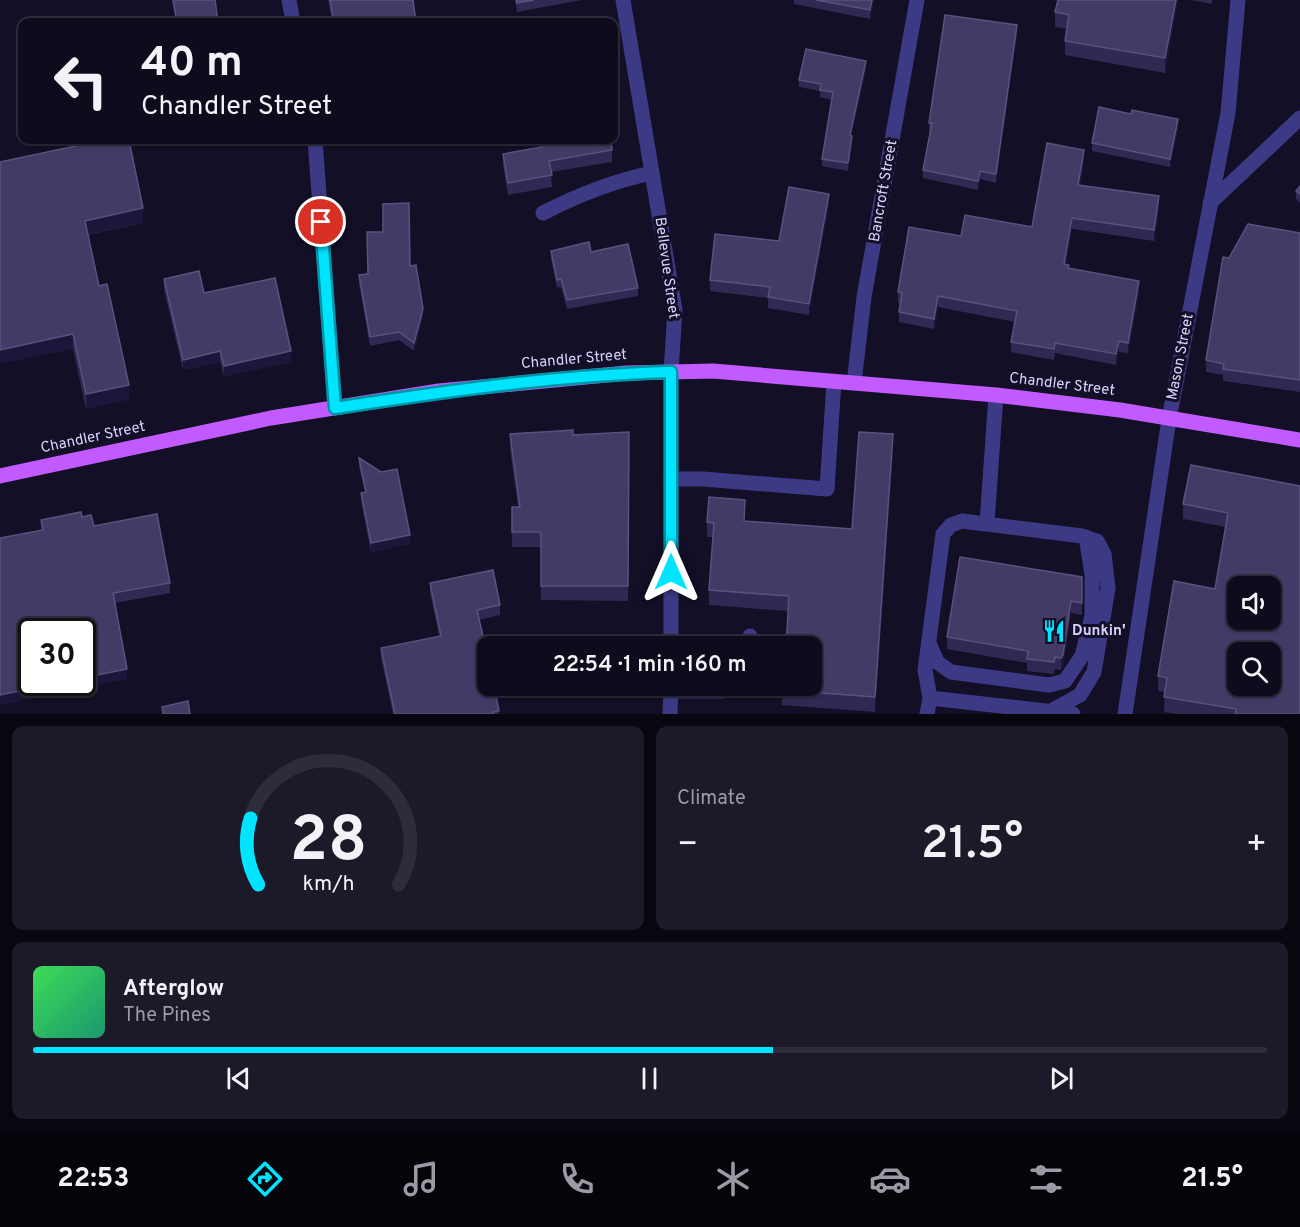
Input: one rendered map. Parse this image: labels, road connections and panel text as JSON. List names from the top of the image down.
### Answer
{
  "streets": {
    "main road": ["Chandler Street"],
    "street": ["Bancroft Street", "Bellevue Street", "Mason Street"]
  },
  "crossings": [
    ["Bancroft Street", "Chandler Street"],
    ["Bellevue Street", "Chandler Street"],
    ["Mason Street", "Chandler Street"]
  ],
  "places": {
    "restaurant": ["Dunkin'"]
  },
  "page": {
    "turn": ["40 m", "Chandler Street"],
    "limit": "30",
    "trip": "22:54 · 1 min · 160 m",
    "tile": "Climate",
    "heat": ["−", "21.5°", "+"],
    "song": ["Afterglow", "The Pines"],
    "tabs": ["22:53", "21.5°"],
    "gauge": ["28", "km/h"]
  }
}
